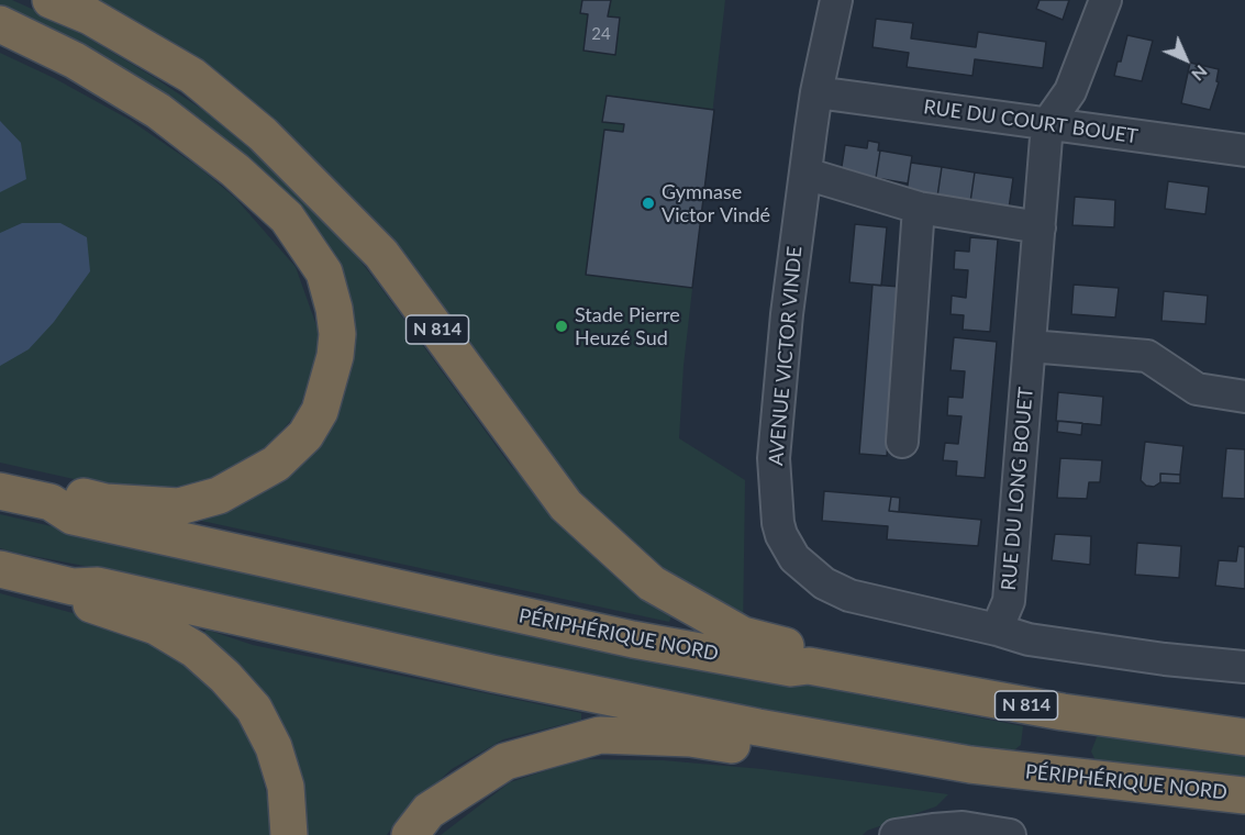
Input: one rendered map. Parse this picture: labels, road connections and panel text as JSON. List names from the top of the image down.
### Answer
{
  "streets": {
    "highway": ["N 814", "PÉRIPHÉRIQUE NORD"],
    "street": ["RUE DU COURT BOUET", "AVENUE VICTOR VINDE", "RUE DU LONG BOUET"]
  },
  "crossings": [
    ["RUE DU COURT BOUET", "AVENUE VICTOR VINDE"],
    ["RUE DU COURT BOUET", "RUE DU LONG BOUET"],
    ["N 814", "PÉRIPHÉRIQUE NORD"],
    ["AVENUE VICTOR VINDE", "RUE DU LONG BOUET"]
  ],
  "places": ["Gymnase Victor Vindé", "Stade Pierre Heuzé Sud"],
  "house_numbers": ["24"],
  "north": "bottom right"
}
